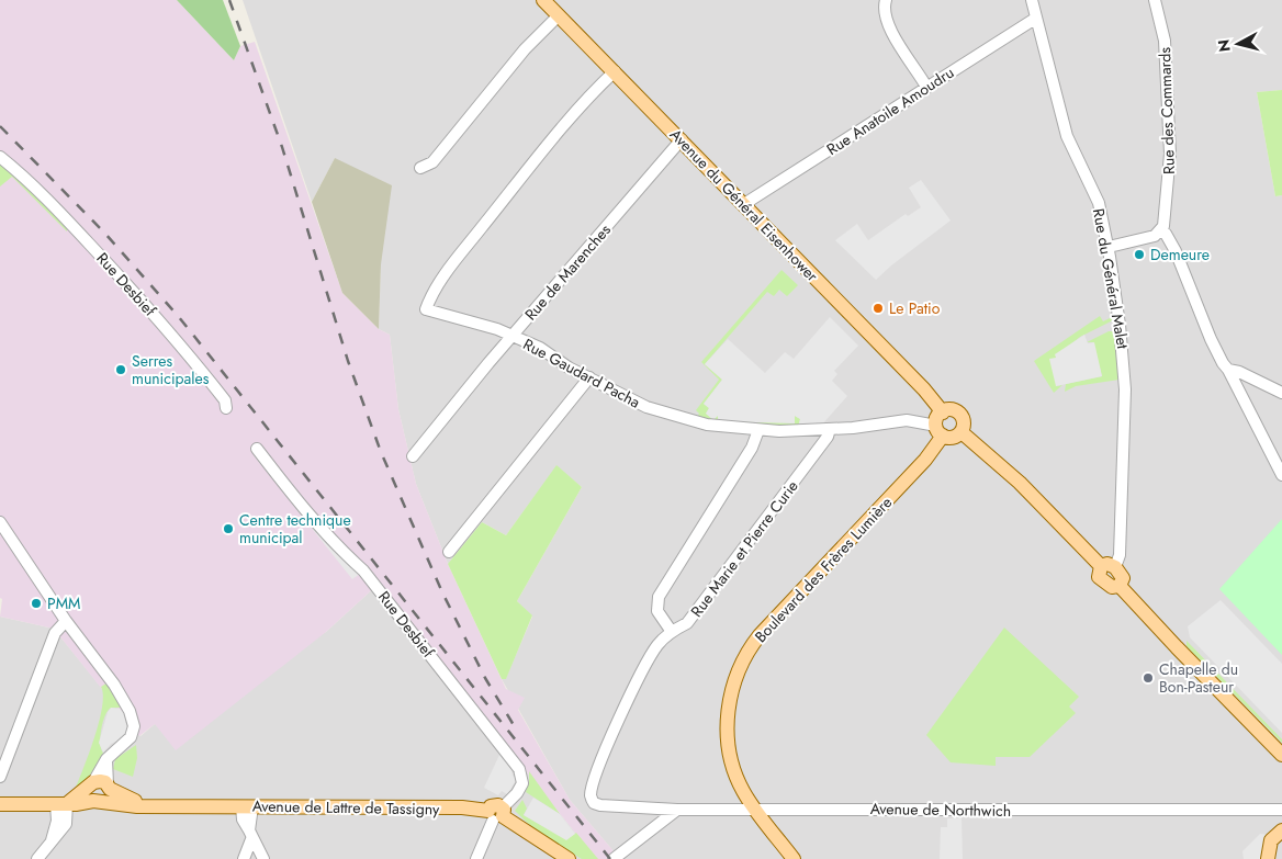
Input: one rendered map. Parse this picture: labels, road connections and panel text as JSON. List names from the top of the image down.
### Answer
{
  "streets": {
    "main road": ["Avenue du Général Eisenhower", "Boulevard des Frères Lumière", "Avenue de Lattre de Tassigny"],
    "street": [
      "Rue Anatoile Amoudru",
      "Rue des Commards",
      "Rue de Marenches",
      "Rue du Général Malet",
      "Rue Desbief",
      "Rue Gaudard Pacha",
      "Rue Marie et Pierre Curie",
      "Avenue de Northwich"
    ]
  },
  "crossings": [
    ["Rue Anatoile Amoudru", "Avenue du Général Eisenhower"],
    ["Rue Anatoile Amoudru", "Rue du Général Malet"],
    ["Avenue du Général Eisenhower", "Rue de Marenches"],
    ["Avenue du Général Eisenhower", "Rue du Général Malet"],
    ["Avenue du Général Eisenhower", "Rue Gaudard Pacha"],
    ["Avenue du Général Eisenhower", "Boulevard des Frères Lumière"],
    ["Rue de Marenches", "Rue Gaudard Pacha"],
    ["Rue Desbief", "Avenue de Lattre de Tassigny"],
    ["Rue Gaudard Pacha", "Rue Marie et Pierre Curie"],
    ["Rue Gaudard Pacha", "Boulevard des Frères Lumière"],
    ["Rue Marie et Pierre Curie", "Avenue de Northwich"],
    ["Boulevard des Frères Lumière", "Avenue de Northwich"]
  ],
  "places": [
    "Demeure",
    "Le Patio",
    "Serres municipales",
    "Centre technique municipal",
    "PMM",
    "Chapelle du Bon-Pasteur"
  ],
  "north": "left"
}
